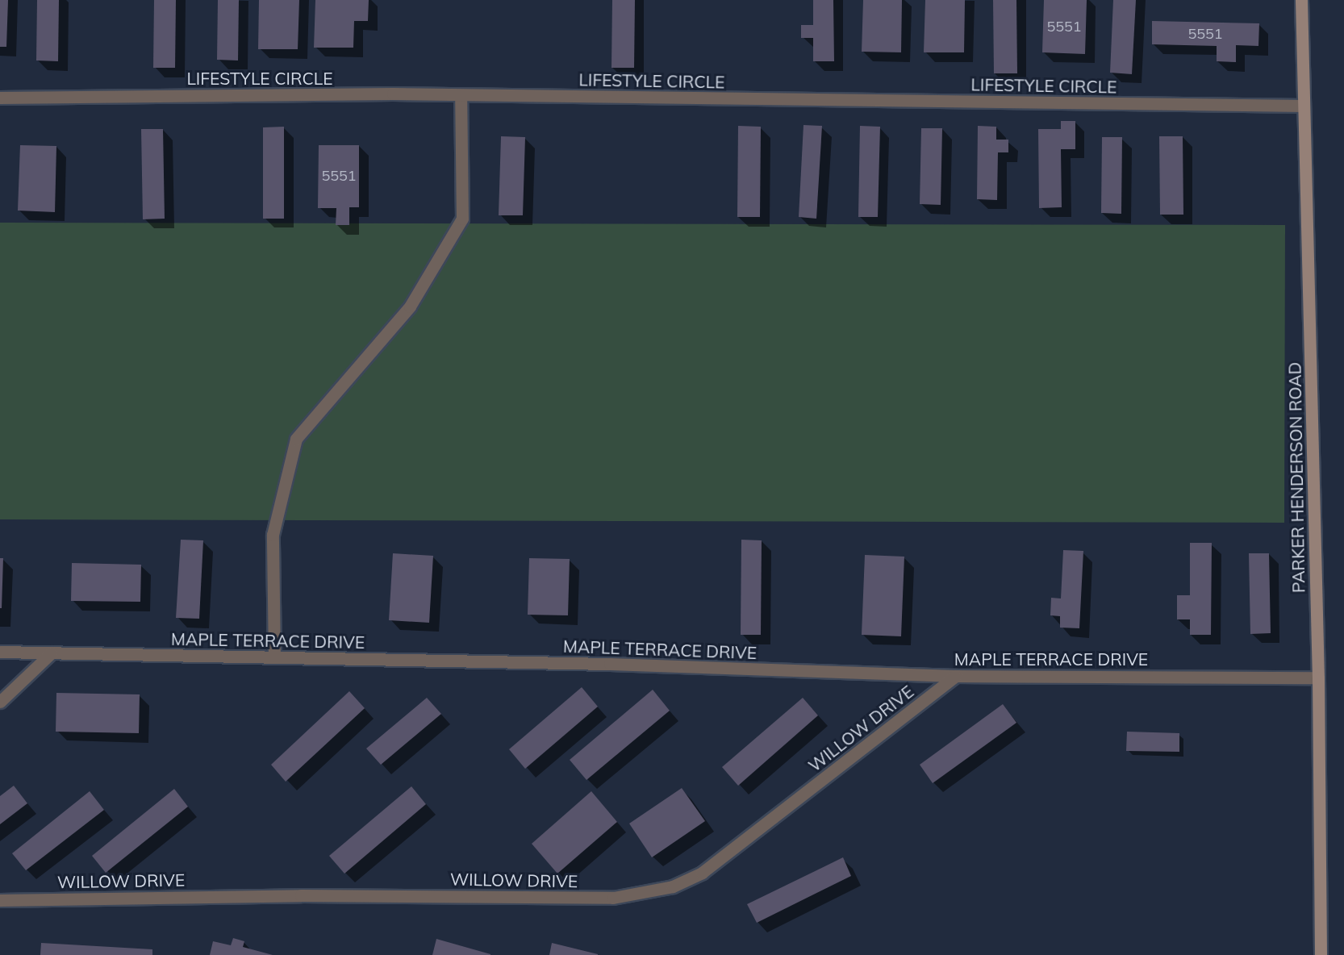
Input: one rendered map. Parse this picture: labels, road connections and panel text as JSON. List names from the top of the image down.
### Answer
{
  "streets": {
    "street": [
      "LIFESTYLE CIRCLE",
      "PARKER HENDERSON ROAD",
      "MAPLE TERRACE DRIVE",
      "WILLOW DRIVE"
    ]
  },
  "crossings": [
    ["LIFESTYLE CIRCLE", "PARKER HENDERSON ROAD"],
    ["PARKER HENDERSON ROAD", "MAPLE TERRACE DRIVE"],
    ["MAPLE TERRACE DRIVE", "WILLOW DRIVE"]
  ],
  "house_numbers": ["5551", "5551", "5551"]
}
